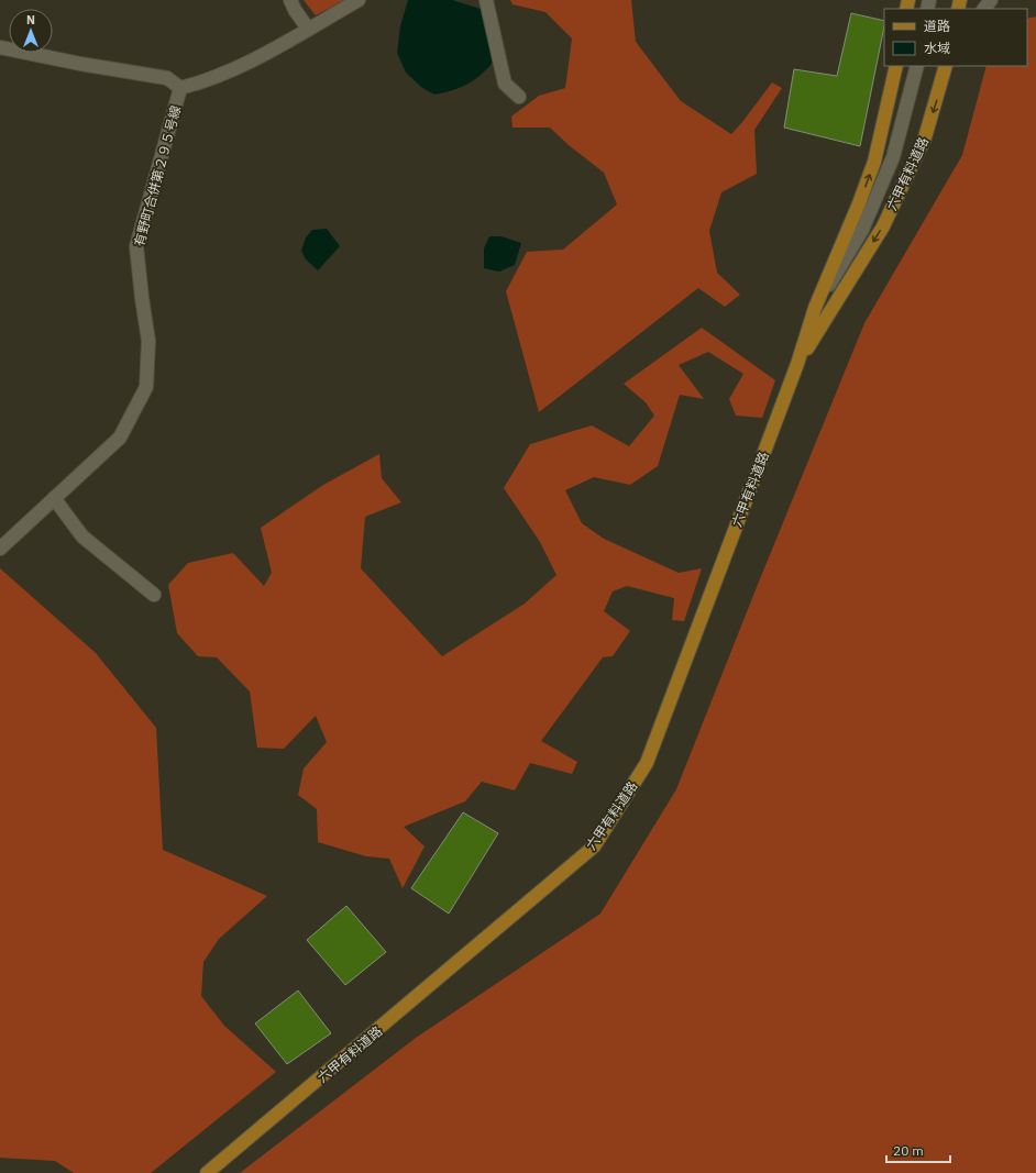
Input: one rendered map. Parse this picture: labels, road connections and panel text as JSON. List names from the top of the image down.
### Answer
{
  "streets": {
    "main road": ["六甲有料道路"],
    "street": ["有野町合併第２９５号線"]
  },
  "legend": ["道路", "水域"],
  "scale_bar": "20 m",
  "north": "top"
}
